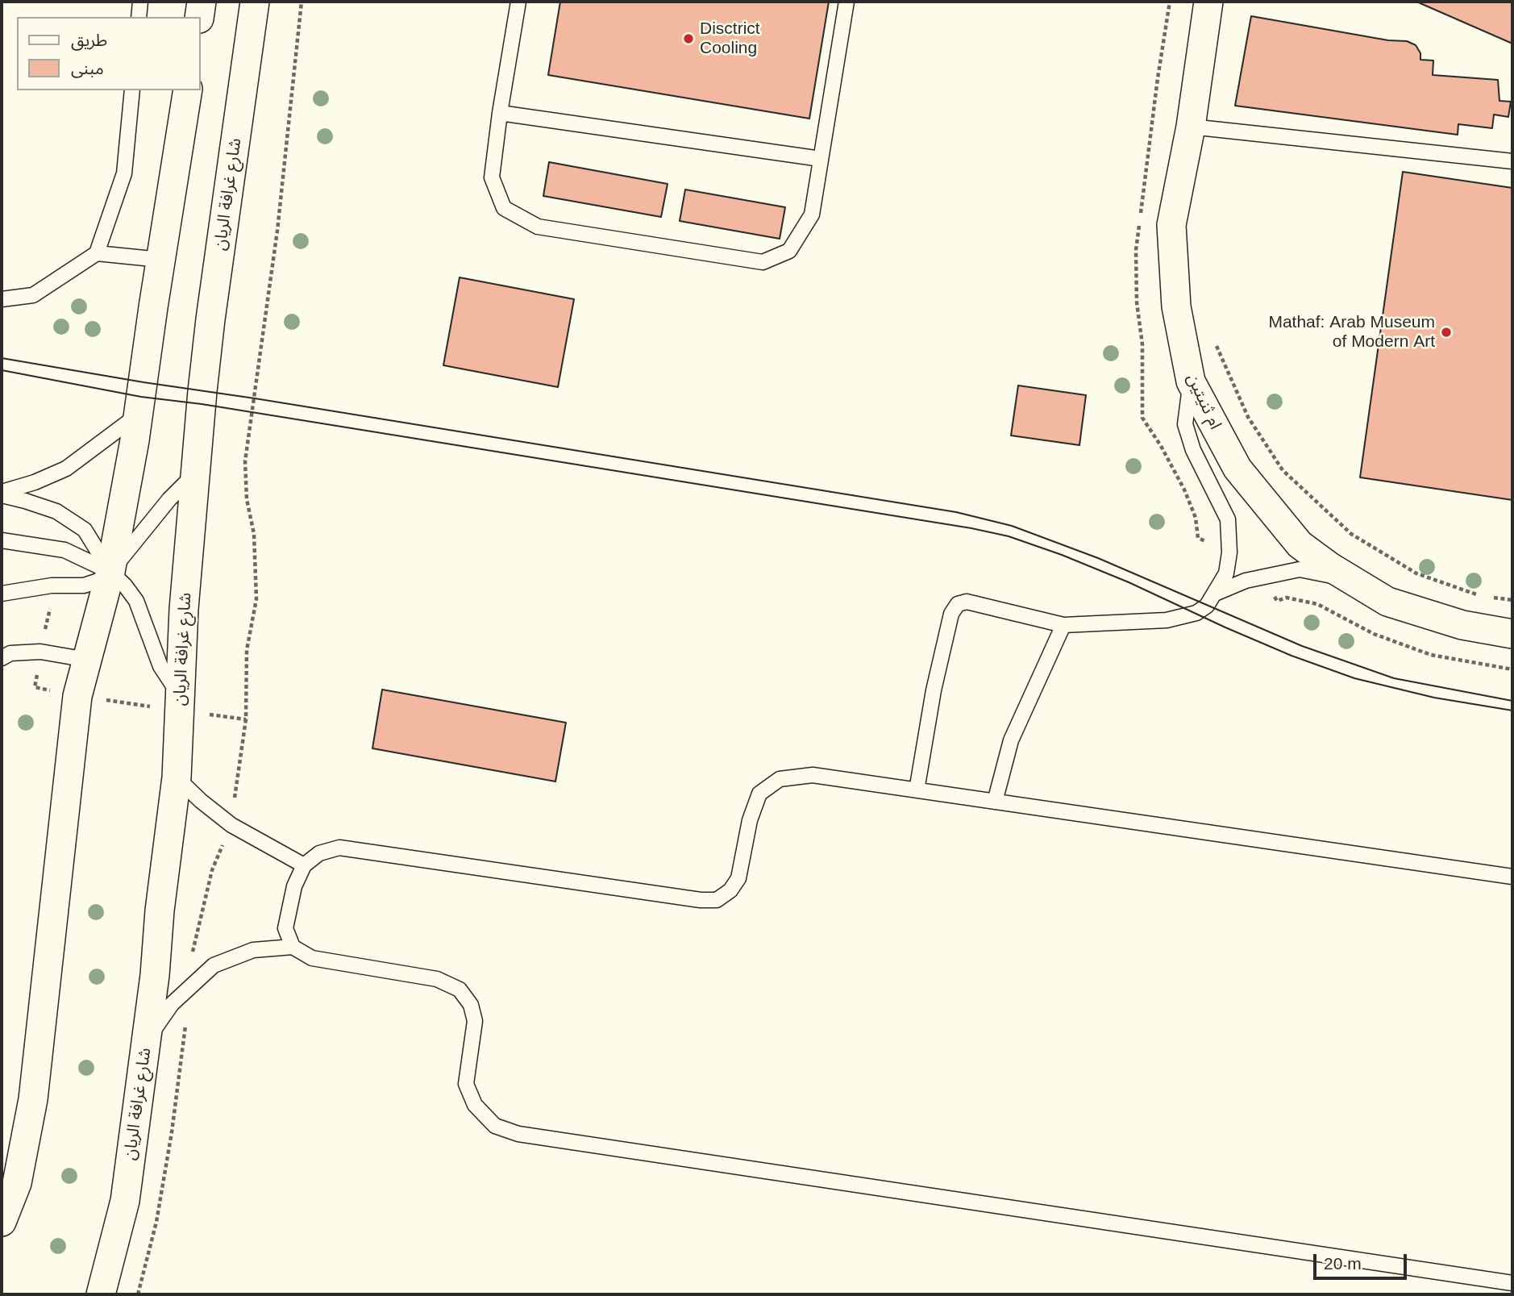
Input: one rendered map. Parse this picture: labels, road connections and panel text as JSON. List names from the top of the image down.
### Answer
{
  "streets": {
    "street": ["شارع غرافة الريان", "ام ثنيتين"]
  },
  "places": ["Disctrict Cooling", "Mathaf: Arab Museum of Modern Art"],
  "legend": ["طريق", "مبنى"],
  "scale_bar": "20 m"
}
